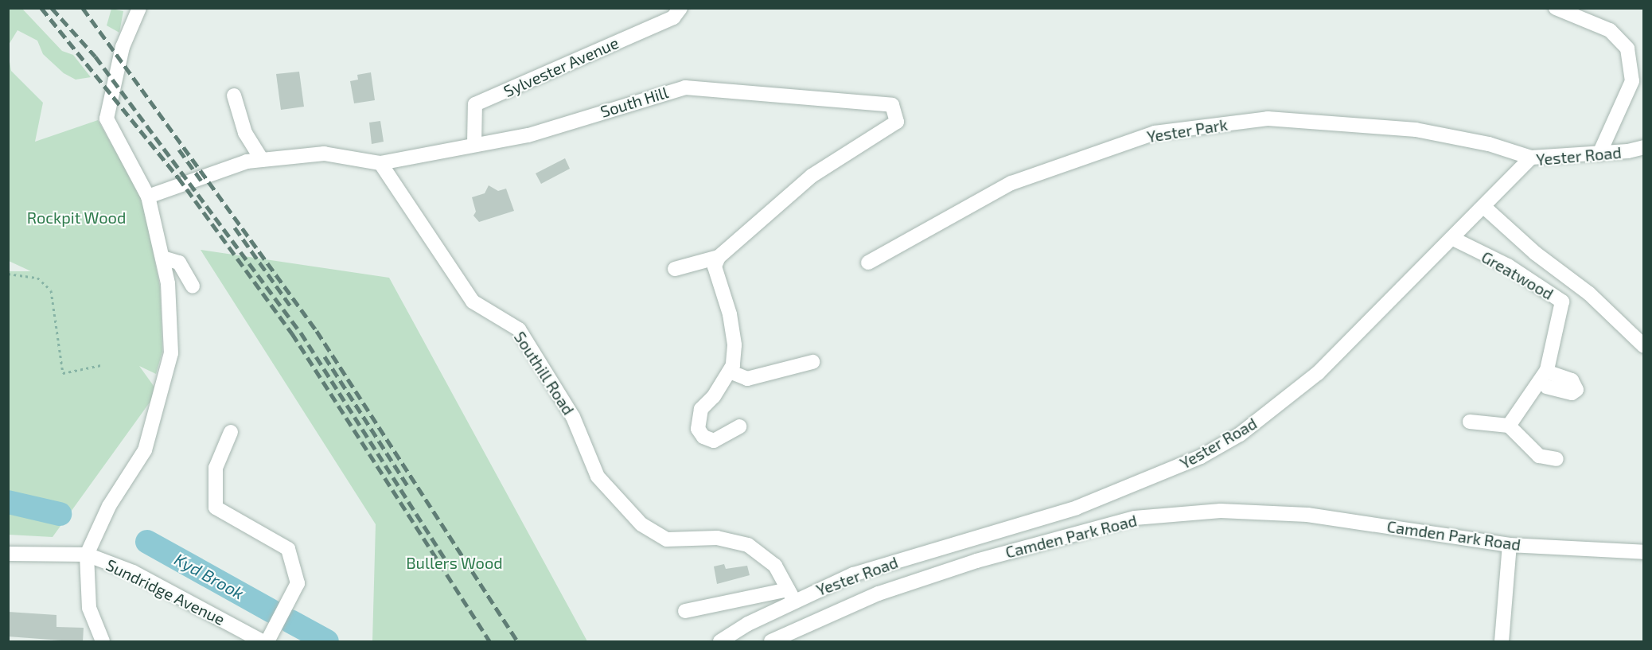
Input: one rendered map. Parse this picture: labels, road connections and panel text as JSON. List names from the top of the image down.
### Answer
{
  "streets": {
    "street": [
      "Sylvester Avenue",
      "South Hill",
      "Yester Park",
      "Yester Road",
      "Greatwood",
      "Southill Road",
      "Camden Park Road",
      "Sundridge Avenue"
    ]
  },
  "crossings": [
    ["Sylvester Avenue", "South Hill"],
    ["South Hill", "Southill Road"],
    ["Yester Park", "Yester Road"],
    ["Yester Road", "Greatwood"],
    ["Yester Road", "Southill Road"]
  ],
  "water": ["Kyd Brook"],
  "parks": ["Rockpit Wood", "Bullers Wood"]
}
